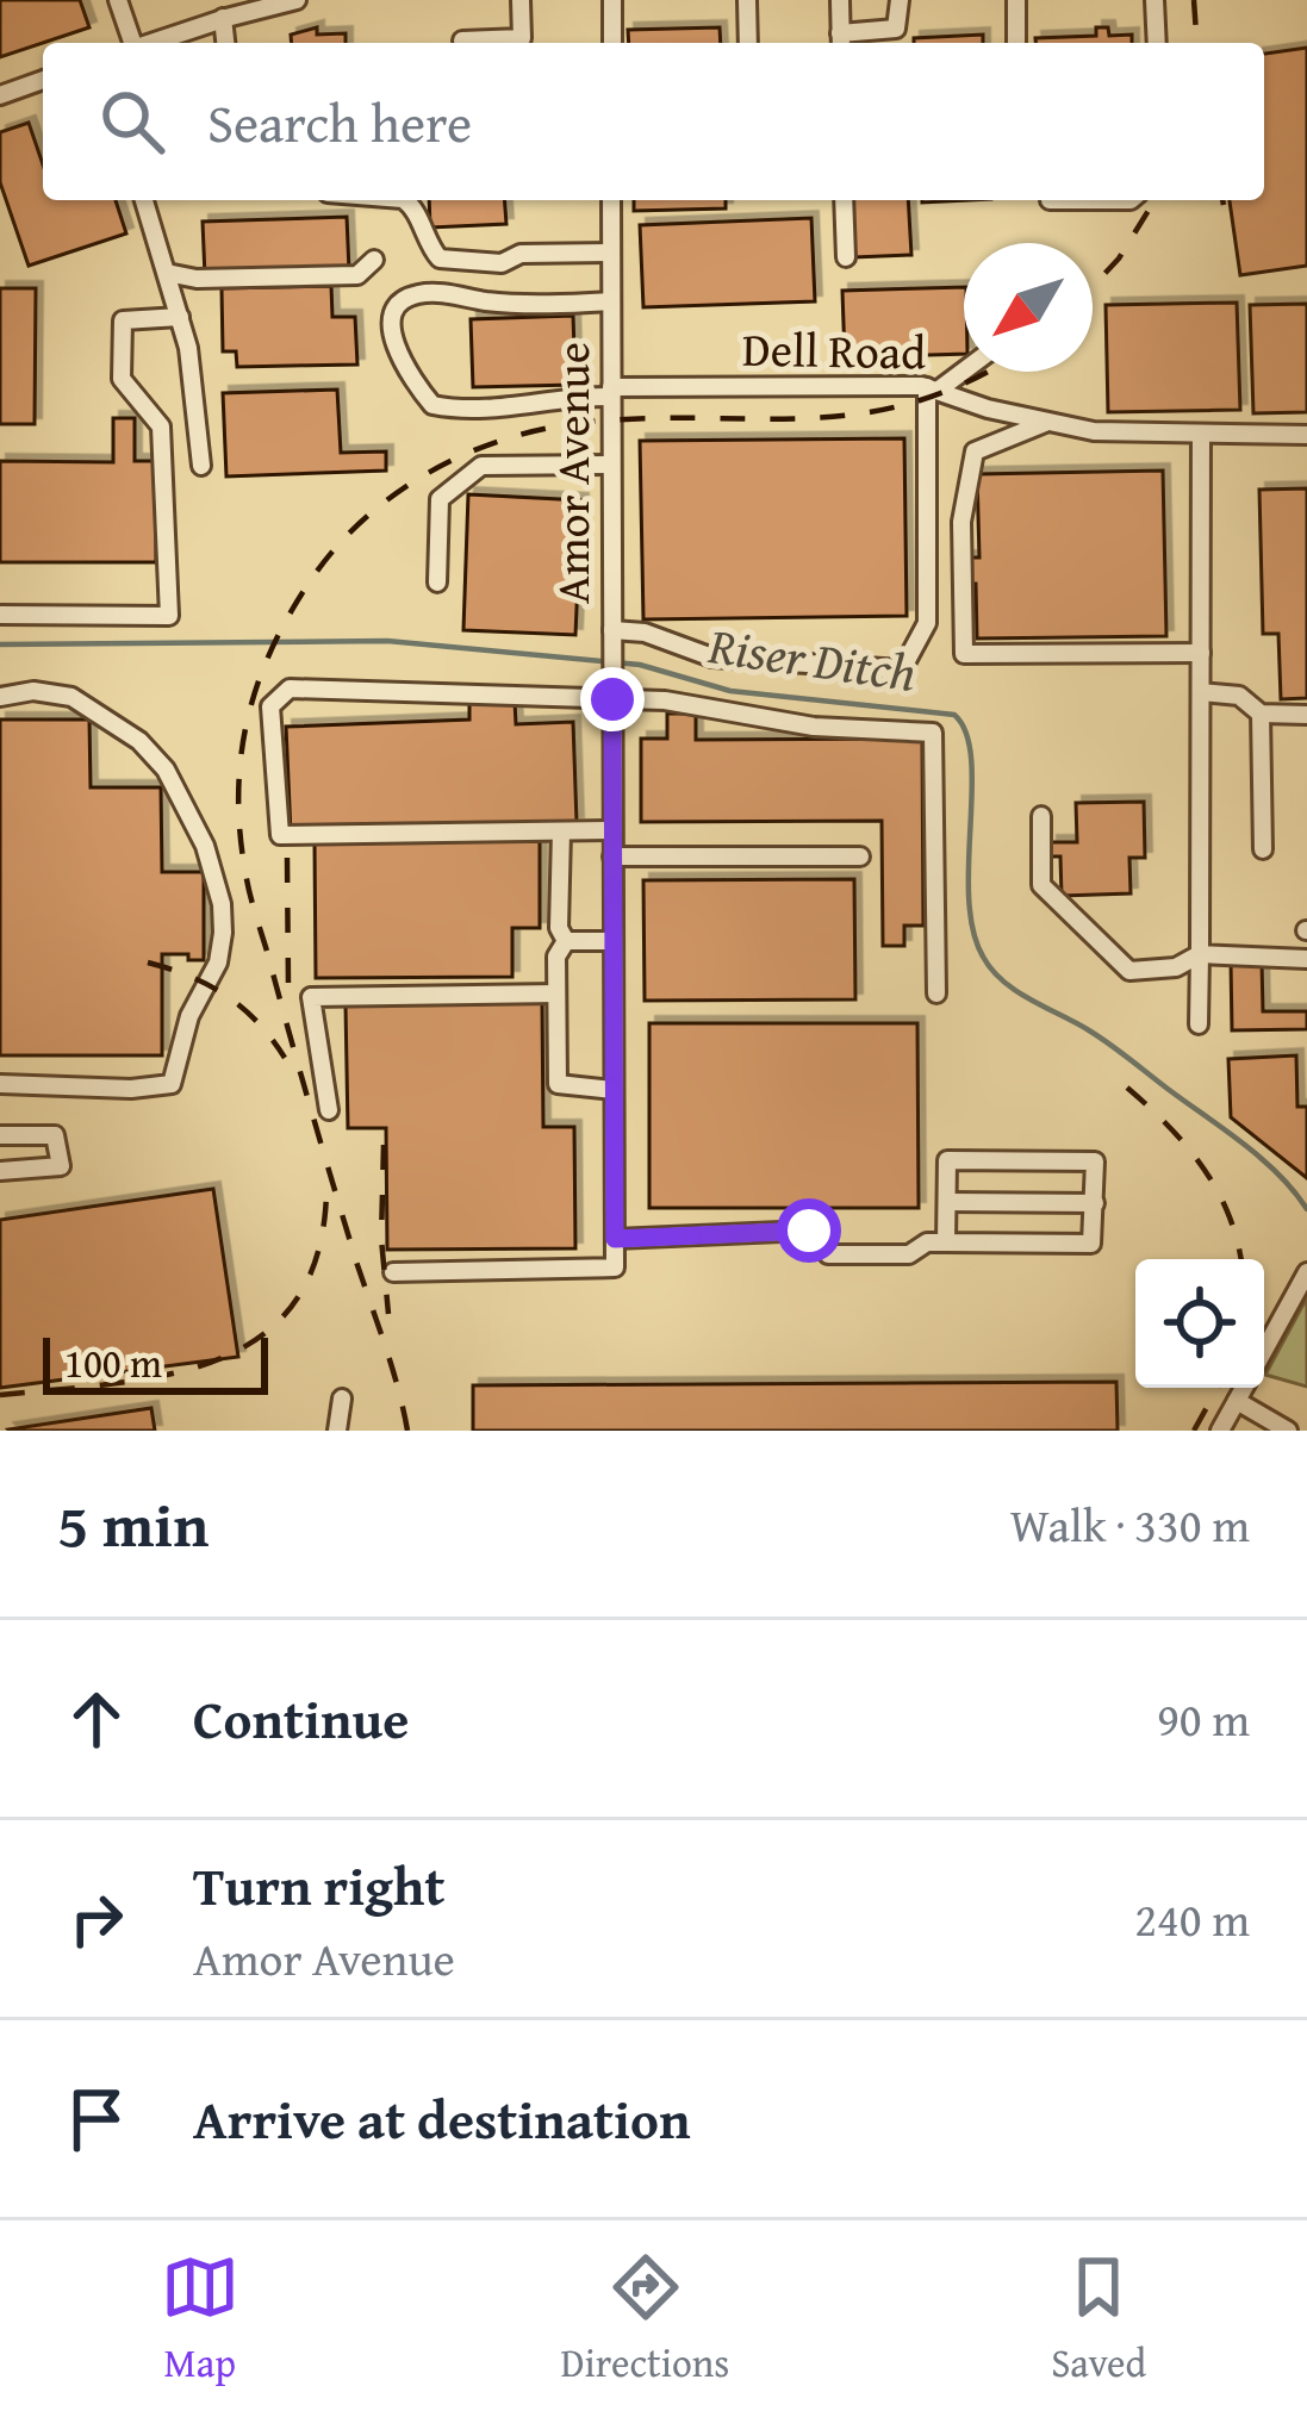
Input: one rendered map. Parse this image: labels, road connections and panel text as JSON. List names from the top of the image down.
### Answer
{
  "streets": {
    "street": ["Dell Road", "Amor Avenue"]
  },
  "crossings": [
    ["Dell Road", "Amor Avenue"]
  ],
  "water": ["Riser Ditch"],
  "scale_bar": "100 m",
  "north": "bottom left",
  "page": {
    "search": "Search here",
    "scale": "100 m",
    "heading": ["5 min", "Walk · 330 m"],
    "list": [
      ["Continue", "90 m"],
      ["Turn right", "Amor Avenue", "240 m"],
      "Arrive at destination"
    ],
    "nav": ["Map", "Directions", "Saved"]
  }
}
